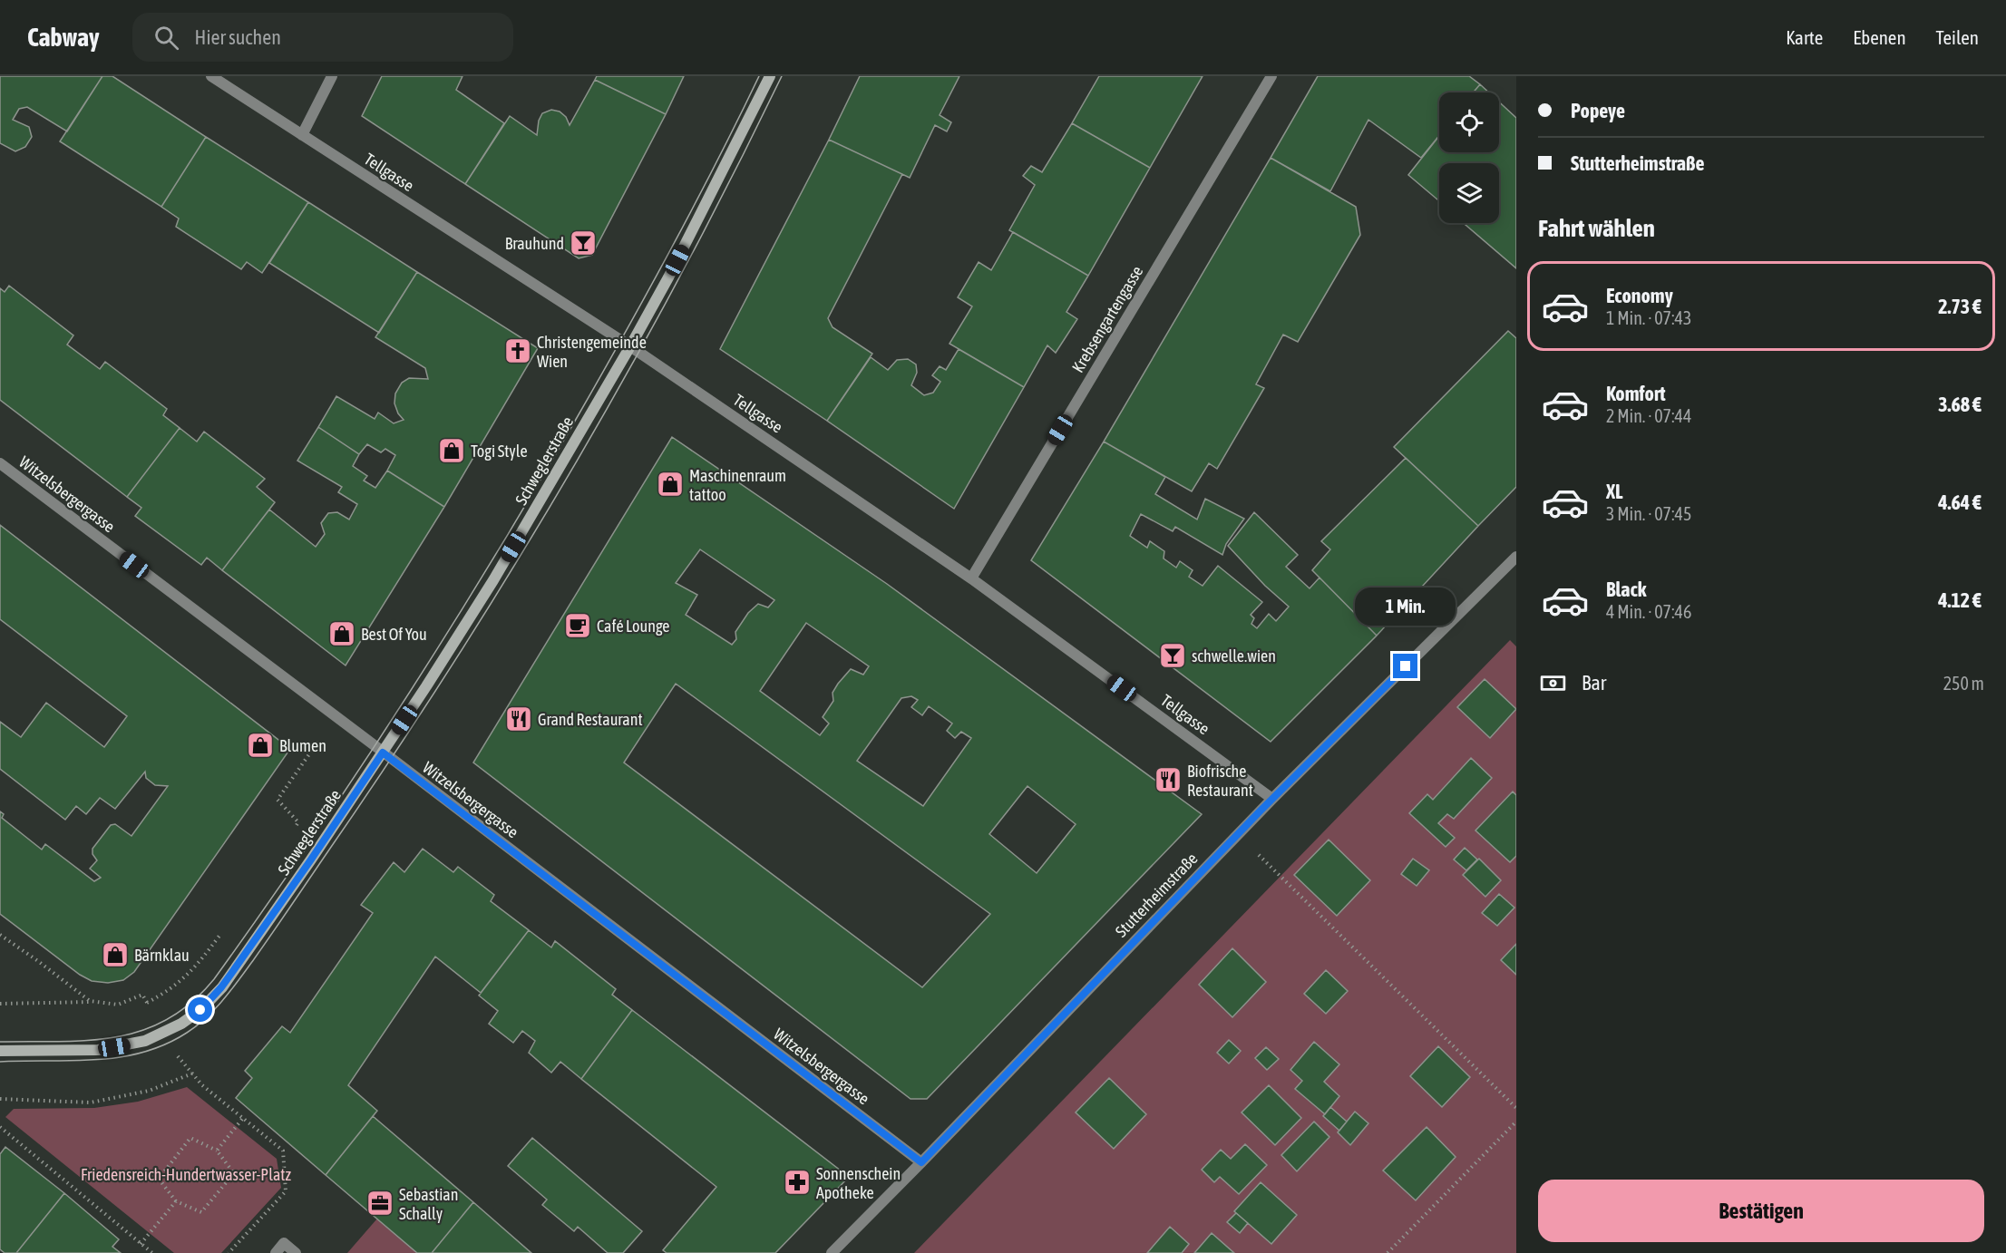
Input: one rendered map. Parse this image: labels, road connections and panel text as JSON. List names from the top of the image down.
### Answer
{
  "streets": {
    "street": [
      "Tellgasse",
      "Krebsengartengasse",
      "Schweglerstraße",
      "Witzelsbergergasse",
      "Stutterheimstraße"
    ]
  },
  "crossings": [
    ["Tellgasse", "Krebsengartengasse"],
    ["Tellgasse", "Schweglerstraße"],
    ["Tellgasse", "Stutterheimstraße"],
    ["Schweglerstraße", "Witzelsbergergasse"],
    ["Witzelsbergergasse", "Stutterheimstraße"]
  ],
  "parks": ["Friedensreich-Hundertwasser-Platz"],
  "places": {
    "bar": ["Brauhund", "schwelle.wien"],
    "church": ["Christengemeinde Wien"],
    "shop": [
      "Togi Style",
      "Maschinenraum tattoo",
      "Best Of You",
      "Blumen",
      "Bärnklau"
    ],
    "cafe": ["Café Lounge"],
    "restaurant": ["Grand Restaurant", "Biofrische Restaurant"],
    "pharmacy": ["Sonnenschein Apotheke"],
    "office": ["Sebastian Schally"]
  },
  "page": {
    "header": "Cabway",
    "search": "Hier suchen",
    "nav": ["Karte", "Ebenen", "Teilen"],
    "banner": ["Popeye", "Stutterheimstraße"],
    "heading": "Fahrt wählen",
    "list": [
      {
        "name": "Economy",
        "note": "1 Min. · 07:43",
        "value": "2.73 €"
      },
      {
        "name": "Komfort",
        "note": "2 Min. · 07:44",
        "value": "3.68 €"
      },
      {
        "name": "XL",
        "note": "3 Min. · 07:45",
        "value": "4.64 €"
      },
      {
        "name": "Black",
        "note": "4 Min. · 07:46",
        "value": "4.12 €"
      }
    ],
    "bubble": "1 Min.",
    "pay": ["Bar", "250 m"],
    "buttons": "Bestätigen"
  }
}
